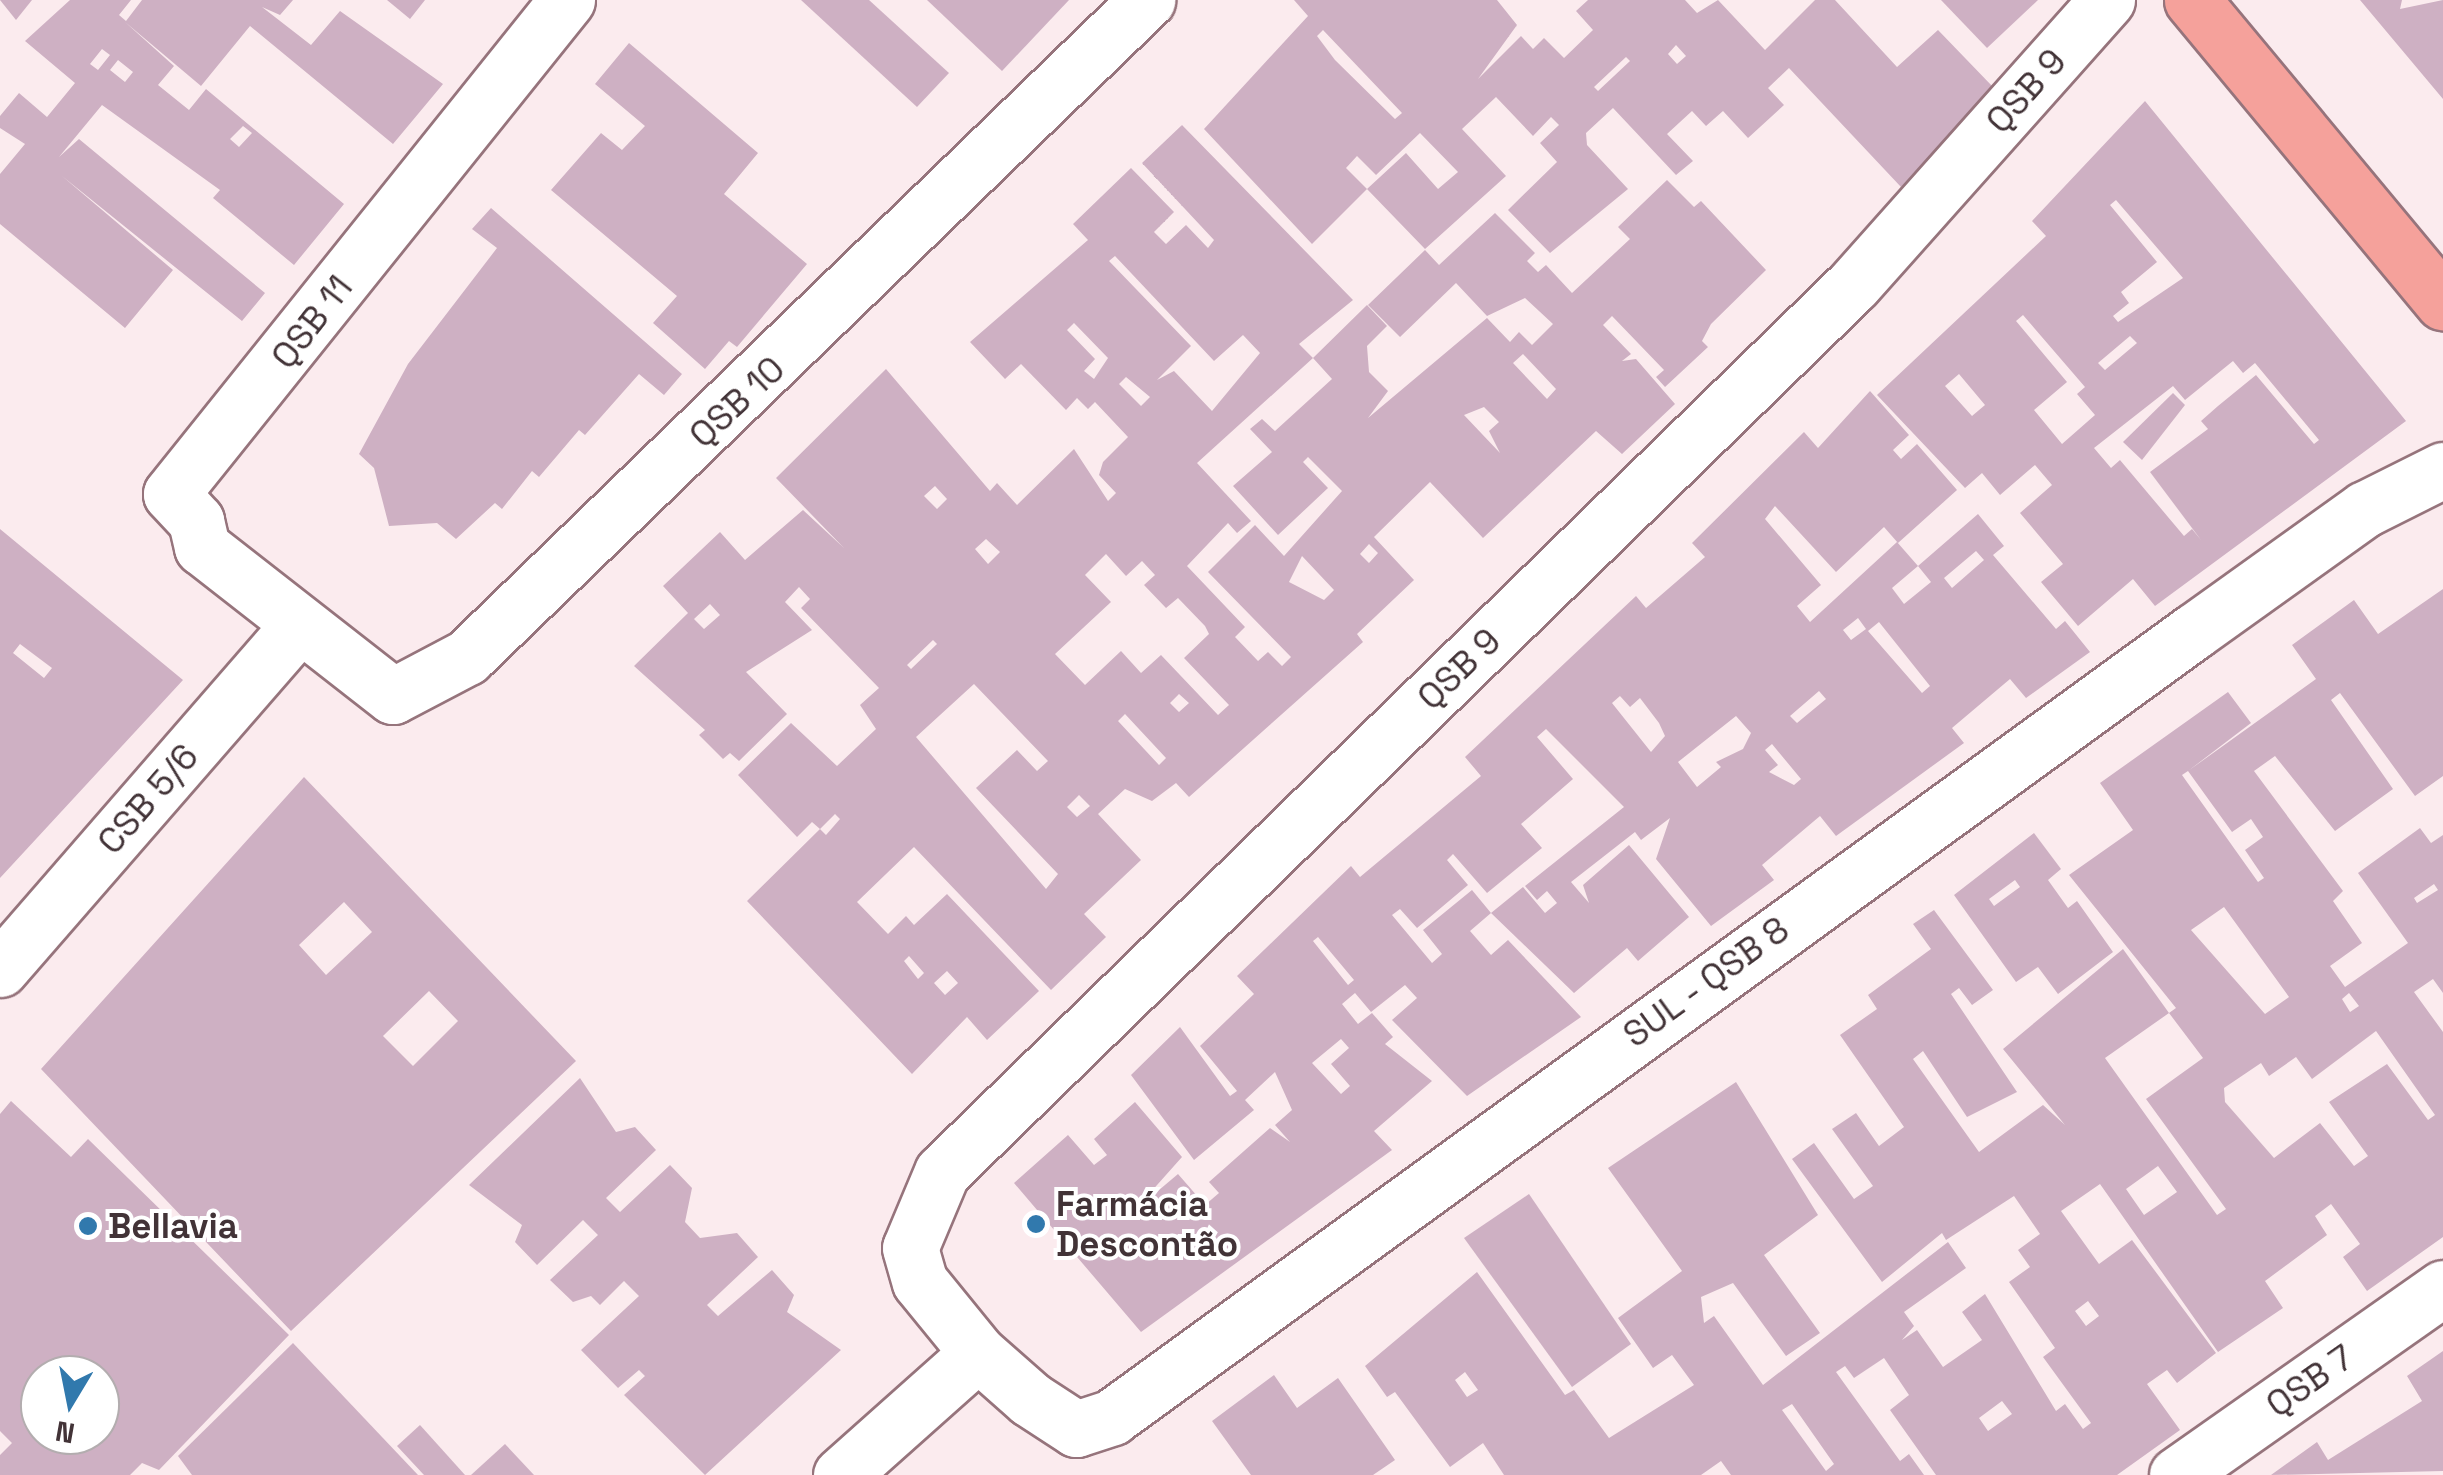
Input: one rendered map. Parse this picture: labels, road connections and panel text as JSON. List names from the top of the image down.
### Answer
{
  "streets": {
    "street": [
      "QSB 9",
      "QSB 11",
      "QSB 10",
      "CSB 5/6",
      "SUL - QSB 8",
      "QSB 7"
    ]
  },
  "crossings": [
    ["QSB 9", "SUL - QSB 8"],
    ["QSB 11", "QSB 10"],
    ["QSB 11", "CSB 5/6"],
    ["QSB 10", "CSB 5/6"]
  ],
  "places": ["Farmácia Descontão", "Bellavia"],
  "north": "bottom"
}
